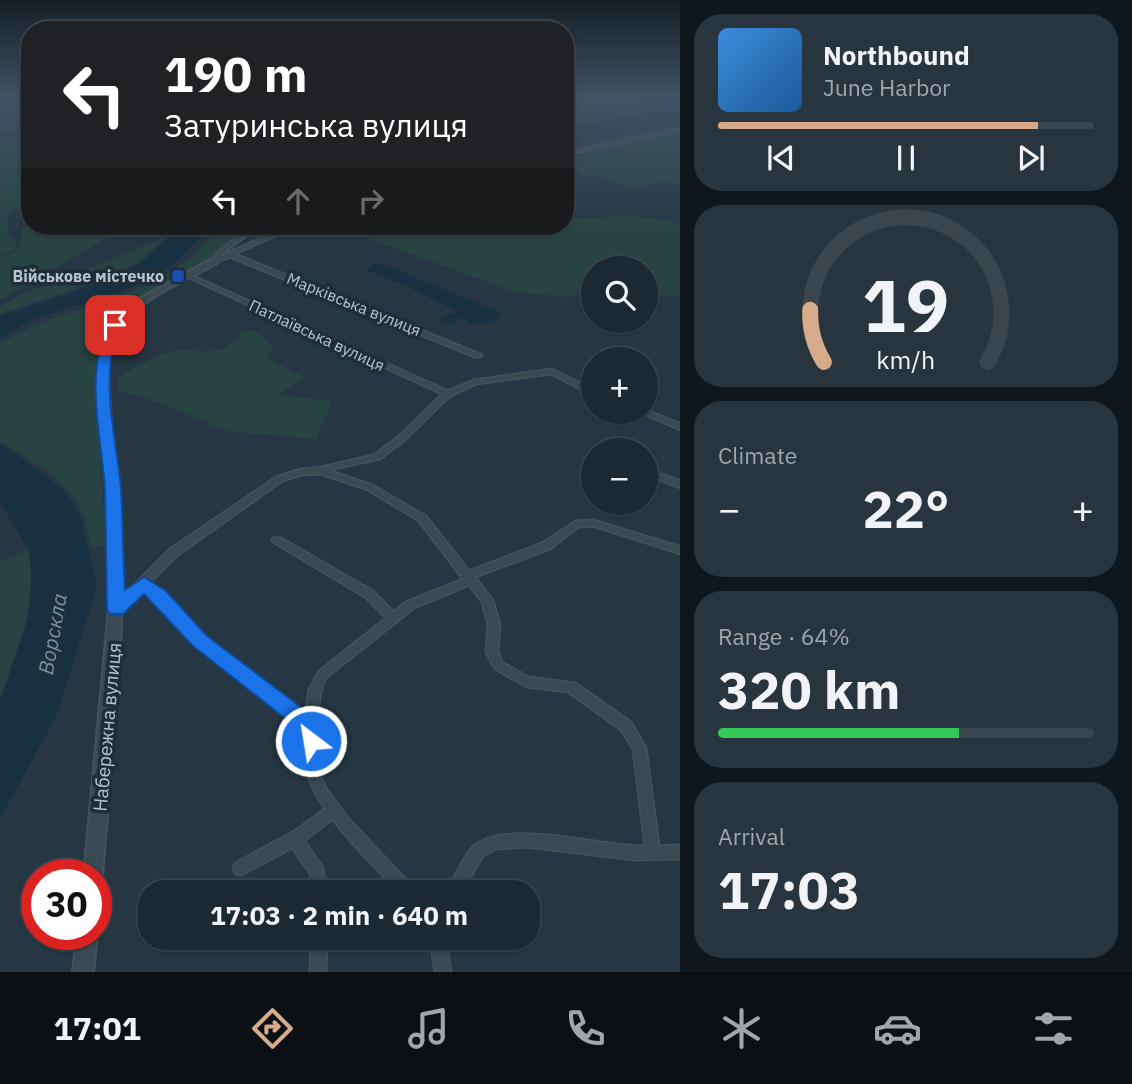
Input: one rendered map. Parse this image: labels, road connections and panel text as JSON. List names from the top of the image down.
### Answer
{
  "streets": {
    "street": ["Марківська вулиця", "Патлаївська вулиця", "Набережна вулиця"]
  },
  "crossings": [
    ["Марківська вулиця", "Набережна вулиця"],
    ["Патлаївська вулиця", "Набережна вулиця"]
  ],
  "water": ["Ворскла"],
  "places": {
    "transit": ["Військове містечко"]
  },
  "page": {
    "turn": ["190 m", "Затуринська вулиця"],
    "song": ["Northbound", "June Harbor"],
    "map_buttons": ["+", "−"],
    "tile": [
      "Climate",
      ["Range · 64%", "320 km"],
      ["Arrival", "17:03"]
    ],
    "heat": ["−", "22°", "+"],
    "limit": "30",
    "trip": "17:03 · 2 min · 640 m",
    "tabs": "17:01",
    "gauge": ["19", "km/h"]
  }
}
